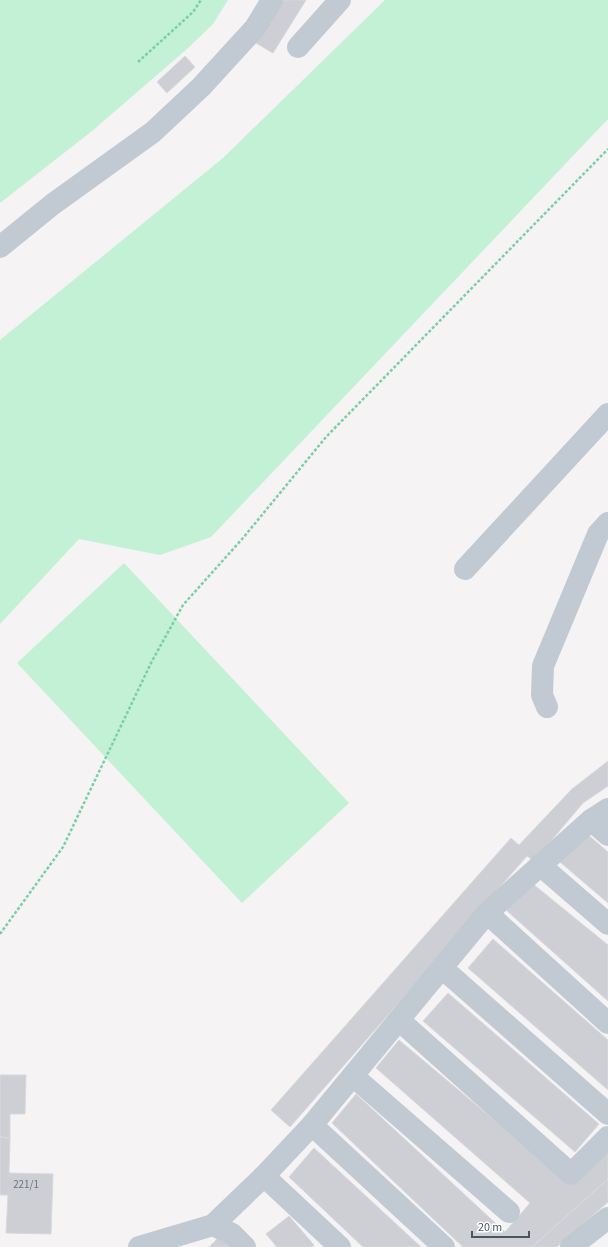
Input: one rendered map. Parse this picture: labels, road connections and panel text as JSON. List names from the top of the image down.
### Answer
{
  "house_numbers": ["221/1"],
  "scale_bar": "20 m"
}
